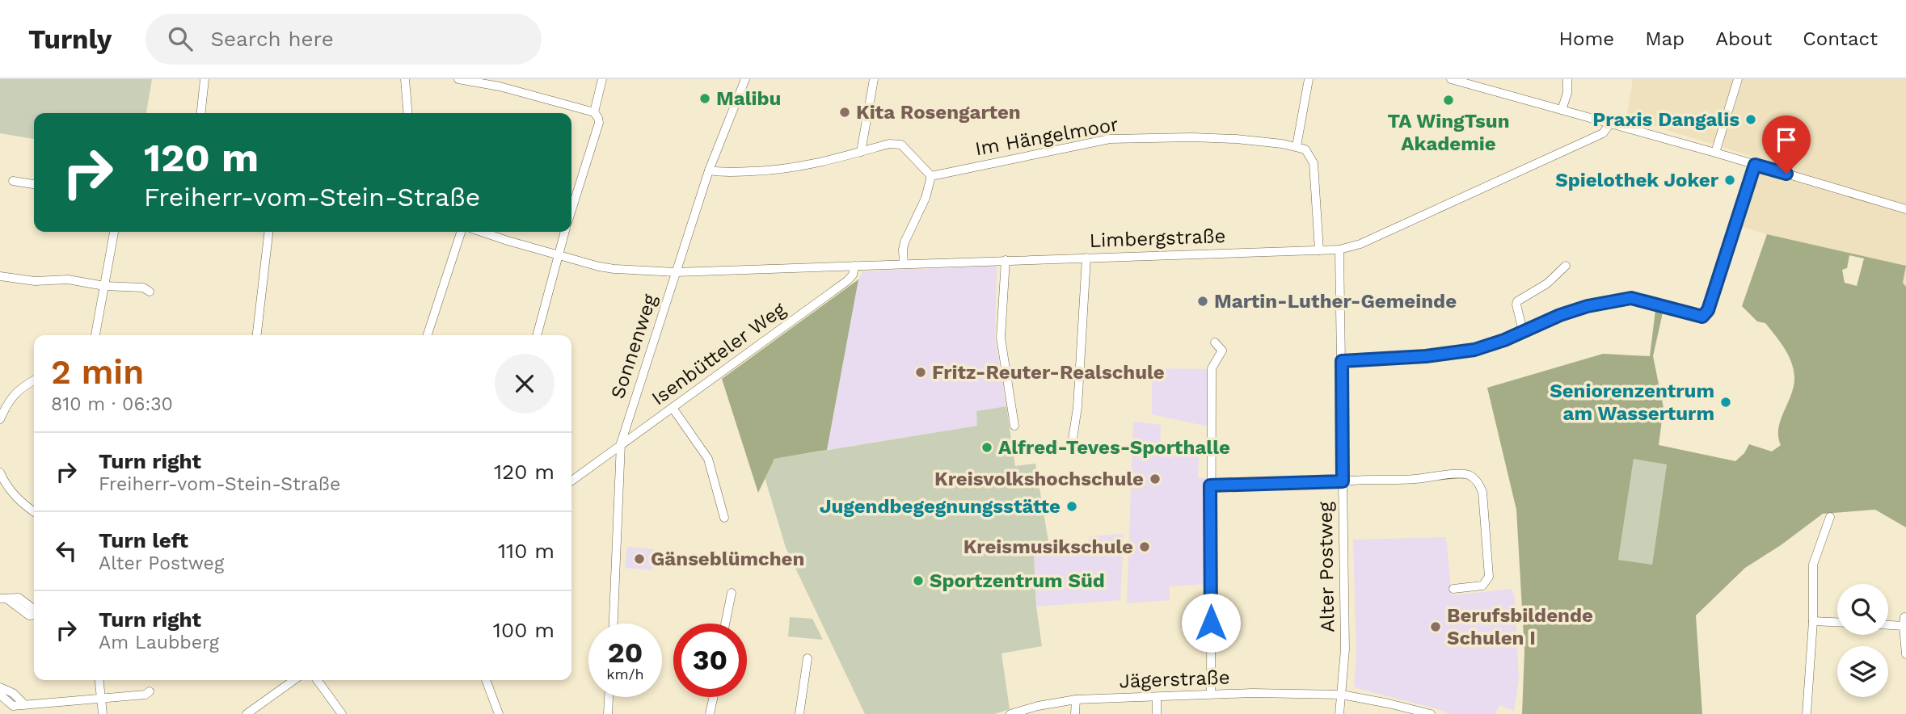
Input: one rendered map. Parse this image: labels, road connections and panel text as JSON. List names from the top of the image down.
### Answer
{
  "streets": {
    "street": [
      "Im Hängelmoor",
      "Limbergstraße",
      "Sonnenweg",
      "Isenbütteler Weg",
      "Alter Postweg",
      "Jägerstraße"
    ]
  },
  "crossings": [
    ["Limbergstraße", "Sonnenweg"],
    ["Limbergstraße", "Isenbütteler Weg"],
    ["Limbergstraße", "Alter Postweg"],
    ["Sonnenweg", "Isenbütteler Weg"],
    ["Alter Postweg", "Jägerstraße"]
  ],
  "places": [
    "Malibu",
    "TA WingTsun Akademie",
    "Kita Rosengarten",
    "Praxis Dangalis",
    "Spielothek Joker",
    "Martin-Luther-Gemeinde",
    "Fritz-Reuter-Realschule",
    "Seniorenzentrum am Wasserturm",
    "Alfred-Teves-Sporthalle",
    "Kreisvolkshochschule",
    "Jugendbegegnungsstätte",
    "Kreismusikschule",
    "Gänseblümchen",
    "Sportzentrum Süd",
    "Berufsbildende Schulen I"
  ],
  "page": {
    "header": "Turnly",
    "search": "Search here",
    "nav": [
      "Home",
      "Map",
      "About",
      "Contact"
    ],
    "turn": ["120 m", "Freiherr-vom-Stein-Straße"],
    "heading": ["2 min", "810 m · 06:30"],
    "list": [
      {
        "name": "Turn right",
        "note": "Freiherr-vom-Stein-Straße",
        "value": "120 m"
      },
      {
        "name": "Turn left",
        "note": "Alter Postweg",
        "value": "110 m"
      },
      {
        "name": "Turn right",
        "note": "Am Laubberg",
        "value": "100 m"
      }
    ],
    "speed": "20 km/h",
    "limit": "30"
  }
}
